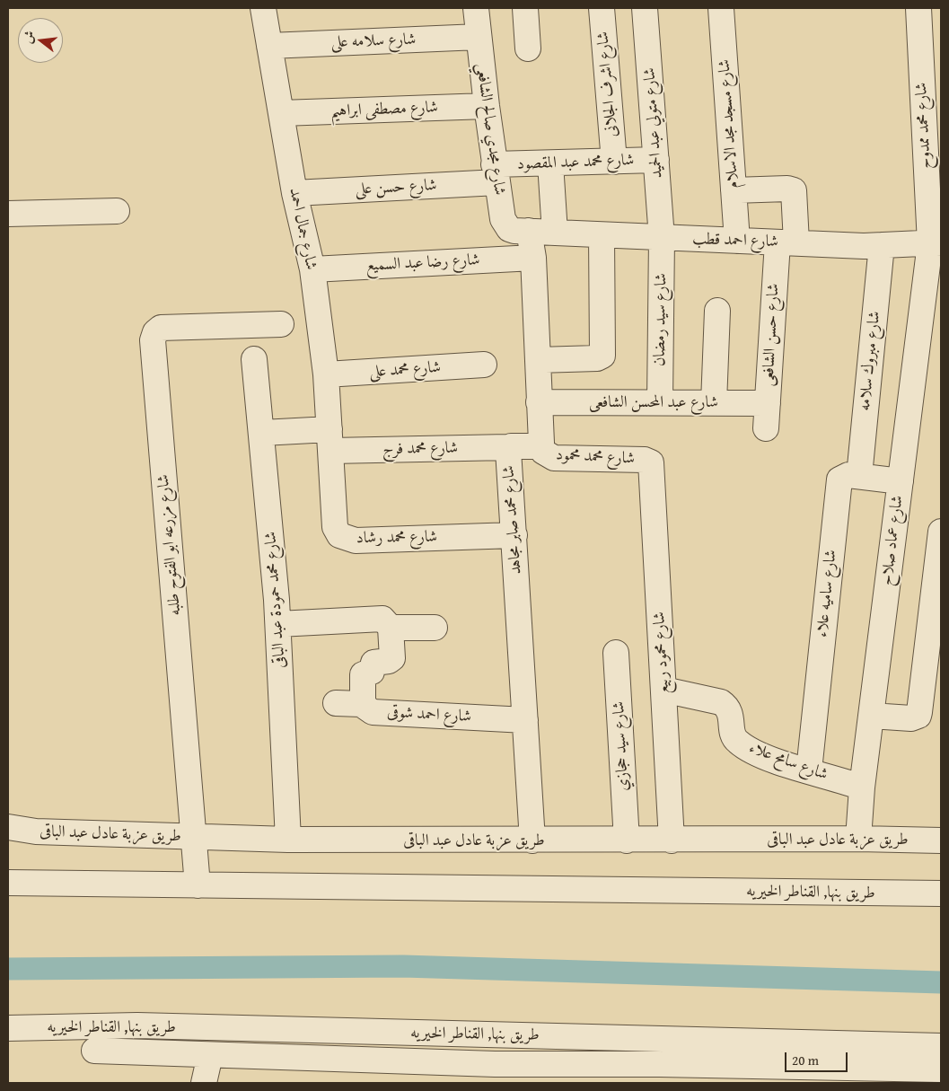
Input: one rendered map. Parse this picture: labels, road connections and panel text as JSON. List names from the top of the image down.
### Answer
{
  "streets": {
    "street": [
      "شارع سلامه على",
      "شارع اشرف الجلانى",
      "شارع مصطفى ابراهيم",
      "شارع متولي عبد الحميد",
      "شارع مسجد مجد الاسلام",
      "شارع محمد ممدوح",
      "شارع مجدي صالح الشافعي",
      "شارع محمد عبد المقصود",
      "شارع حسن على",
      "شارع جمال احمد",
      "شارع احمد قطب",
      "شارع رضا عبد السميع",
      "شارع سيد رمضان",
      "شارع حسن الشافعى",
      "شارع مبروك سلامه",
      "شارع محمد على",
      "شارع عبد المحسن الشافعى",
      "شارع محمد فرج",
      "شارع محمد محمود",
      "شارع محمد صابر مجاهد",
      "شارع محمد رشاد",
      "شارع عماد صلاح",
      "شارع مزرعه ابو الفتوح طلبه",
      "شارع ساميه علاء",
      "شارع محمد حمودة عبد الباقى",
      "شارع محمود ربيع",
      "شارع احمد شوقى",
      "شارع سيد حجازي",
      "شارع سامح علاء",
      "طريق عزبة عادل عبد الباقى",
      "طريق بنها, القناطر الخيريه"
    ]
  },
  "crossings": [
    ["شارع سلامه على", "شارع مجدي صالح الشافعي"],
    ["شارع سلامه على", "شارع جمال احمد"],
    ["شارع اشرف الجلانى", "شارع محمد عبد المقصود"],
    ["شارع مصطفى ابراهيم", "شارع مجدي صالح الشافعي"],
    ["شارع مصطفى ابراهيم", "شارع جمال احمد"],
    ["شارع متولي عبد الحميد", "شارع محمد عبد المقصود"],
    ["شارع متولي عبد الحميد", "شارع احمد قطب"],
    ["شارع متولي عبد الحميد", "شارع سيد رمضان"],
    ["شارع مسجد مجد الاسلام", "شارع احمد قطب"],
    ["شارع مسجد مجد الاسلام", "شارع حسن الشافعى"],
    ["شارع محمد ممدوح", "شارع احمد قطب"],
    ["شارع محمد ممدوح", "شارع عماد صلاح"],
    ["شارع مجدي صالح الشافعي", "شارع محمد عبد المقصود"],
    ["شارع مجدي صالح الشافعي", "شارع حسن على"],
    ["شارع مجدي صالح الشافعي", "شارع احمد قطب"],
    ["شارع محمد عبد المقصود", "شارع حسن على"],
    ["شارع حسن على", "شارع جمال احمد"],
    ["شارع جمال احمد", "شارع رضا عبد السميع"],
    ["شارع جمال احمد", "شارع محمد على"],
    ["شارع جمال احمد", "شارع محمد فرج"],
    ["شارع جمال احمد", "شارع محمد رشاد"],
    ["شارع احمد قطب", "شارع سيد رمضان"],
    ["شارع احمد قطب", "شارع حسن الشافعى"],
    ["شارع احمد قطب", "شارع مبروك سلامه"],
    ["شارع احمد قطب", "شارع عماد صلاح"],
    ["شارع سيد رمضان", "شارع عبد المحسن الشافعى"],
    ["شارع حسن الشافعى", "شارع عبد المحسن الشافعى"],
    ["شارع مبروك سلامه", "شارع ساميه علاء"],
    ["شارع محمد فرج", "شارع محمد صابر مجاهد"],
    ["شارع محمد فرج", "شارع محمد رشاد"],
    ["شارع محمد فرج", "شارع محمد حمودة عبد الباقى"],
    ["شارع محمد محمود", "شارع محمد صابر مجاهد"],
    ["شارع محمد محمود", "شارع محمود ربيع"],
    ["شارع محمد صابر مجاهد", "شارع محمد رشاد"],
    ["شارع محمد صابر مجاهد", "شارع احمد شوقى"],
    ["شارع محمد صابر مجاهد", "طريق عزبة عادل عبد الباقى"],
    ["شارع عماد صلاح", "شارع ساميه علاء"],
    ["شارع عماد صلاح", "شارع سامح علاء"],
    ["شارع عماد صلاح", "طريق عزبة عادل عبد الباقى"],
    ["شارع مزرعه ابو الفتوح طلبه", "طريق عزبة عادل عبد الباقى"],
    ["شارع مزرعه ابو الفتوح طلبه", "طريق بنها, القناطر الخيريه"],
    ["شارع ساميه علاء", "شارع سامح علاء"],
    ["شارع محمد حمودة عبد الباقى", "طريق عزبة عادل عبد الباقى"],
    ["شارع محمود ربيع", "شارع سامح علاء"],
    ["شارع محمود ربيع", "طريق عزبة عادل عبد الباقى"],
    ["شارع سيد حجازي", "طريق عزبة عادل عبد الباقى"]
  ],
  "scale_bar": "20 m",
  "north": "left"
}
